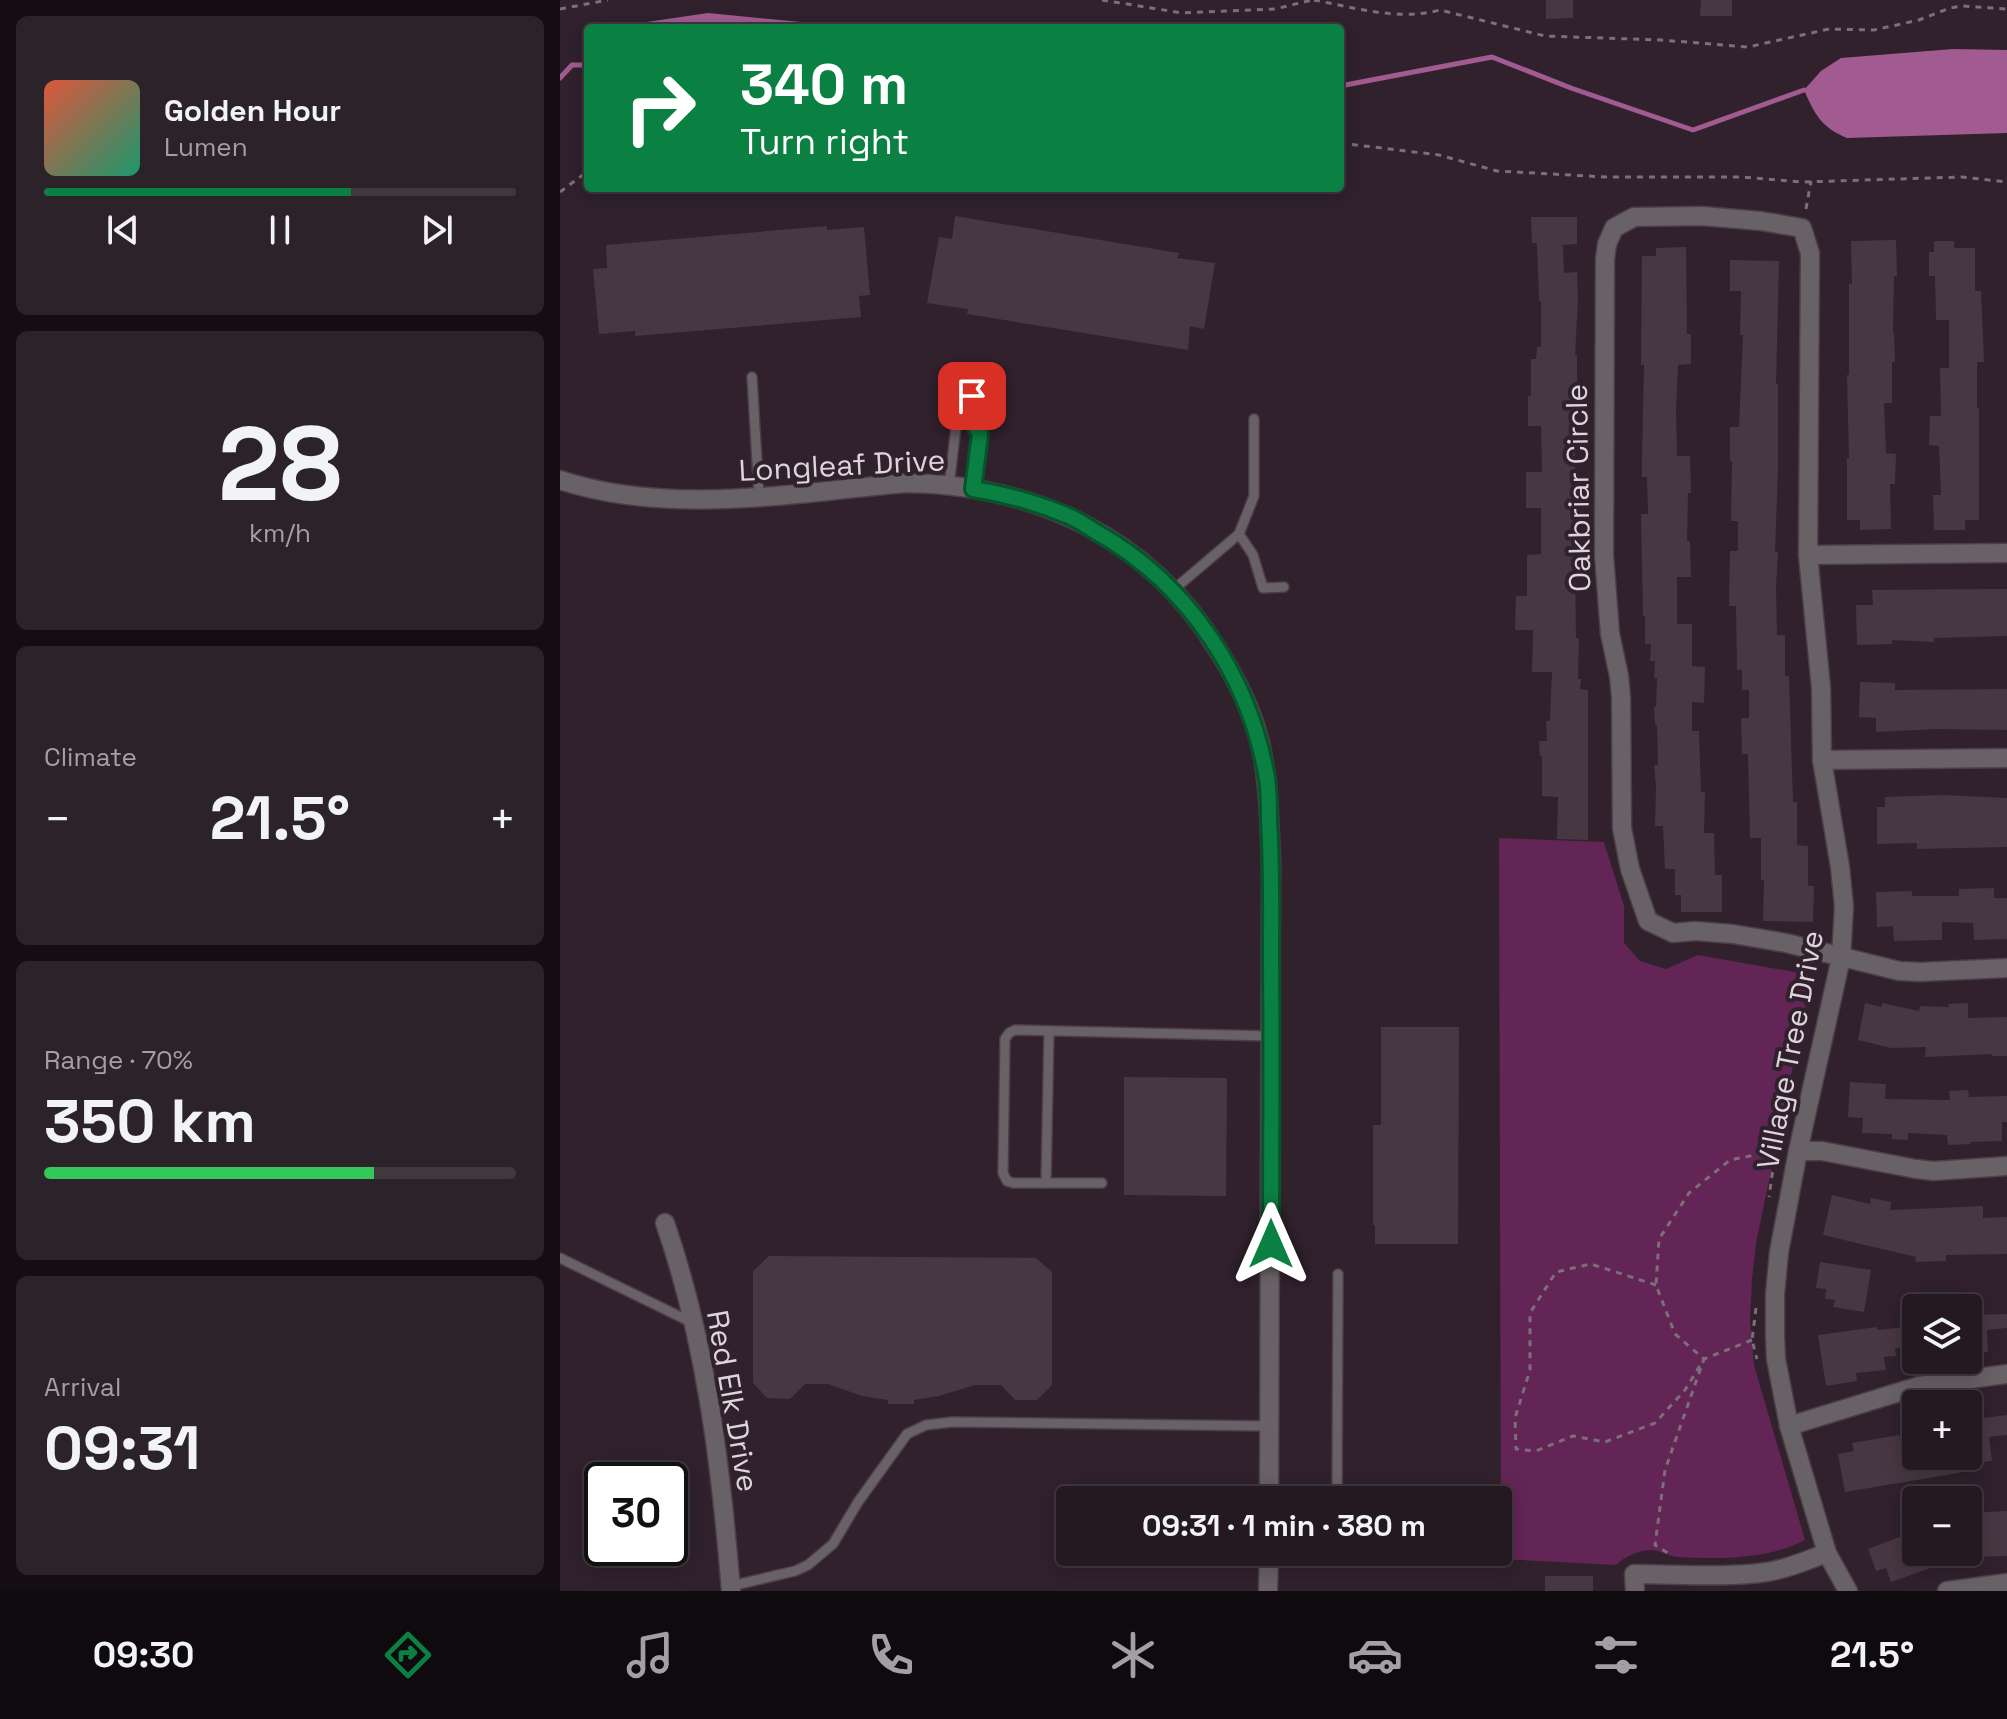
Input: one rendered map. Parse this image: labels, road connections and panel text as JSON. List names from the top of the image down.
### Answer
{
  "streets": {
    "street": [
      "Longleaf Drive",
      "Oakbriar Circle",
      "Village Tree Drive",
      "Red Elk Drive"
    ]
  },
  "crossings": [
    ["Oakbriar Circle", "Village Tree Drive"]
  ],
  "page": {
    "turn": ["340 m", "Turn right"],
    "song": ["Golden Hour", "Lumen"],
    "tile": [
      ["28", "km/h"],
      "Climate",
      ["Range · 70%", "350 km"],
      ["Arrival", "09:31"]
    ],
    "heat": ["−", "21.5°", "+"],
    "map_buttons": ["+", "−"],
    "limit": "30",
    "trip": "09:31 · 1 min · 380 m",
    "tabs": ["09:30", "21.5°"]
  }
}
